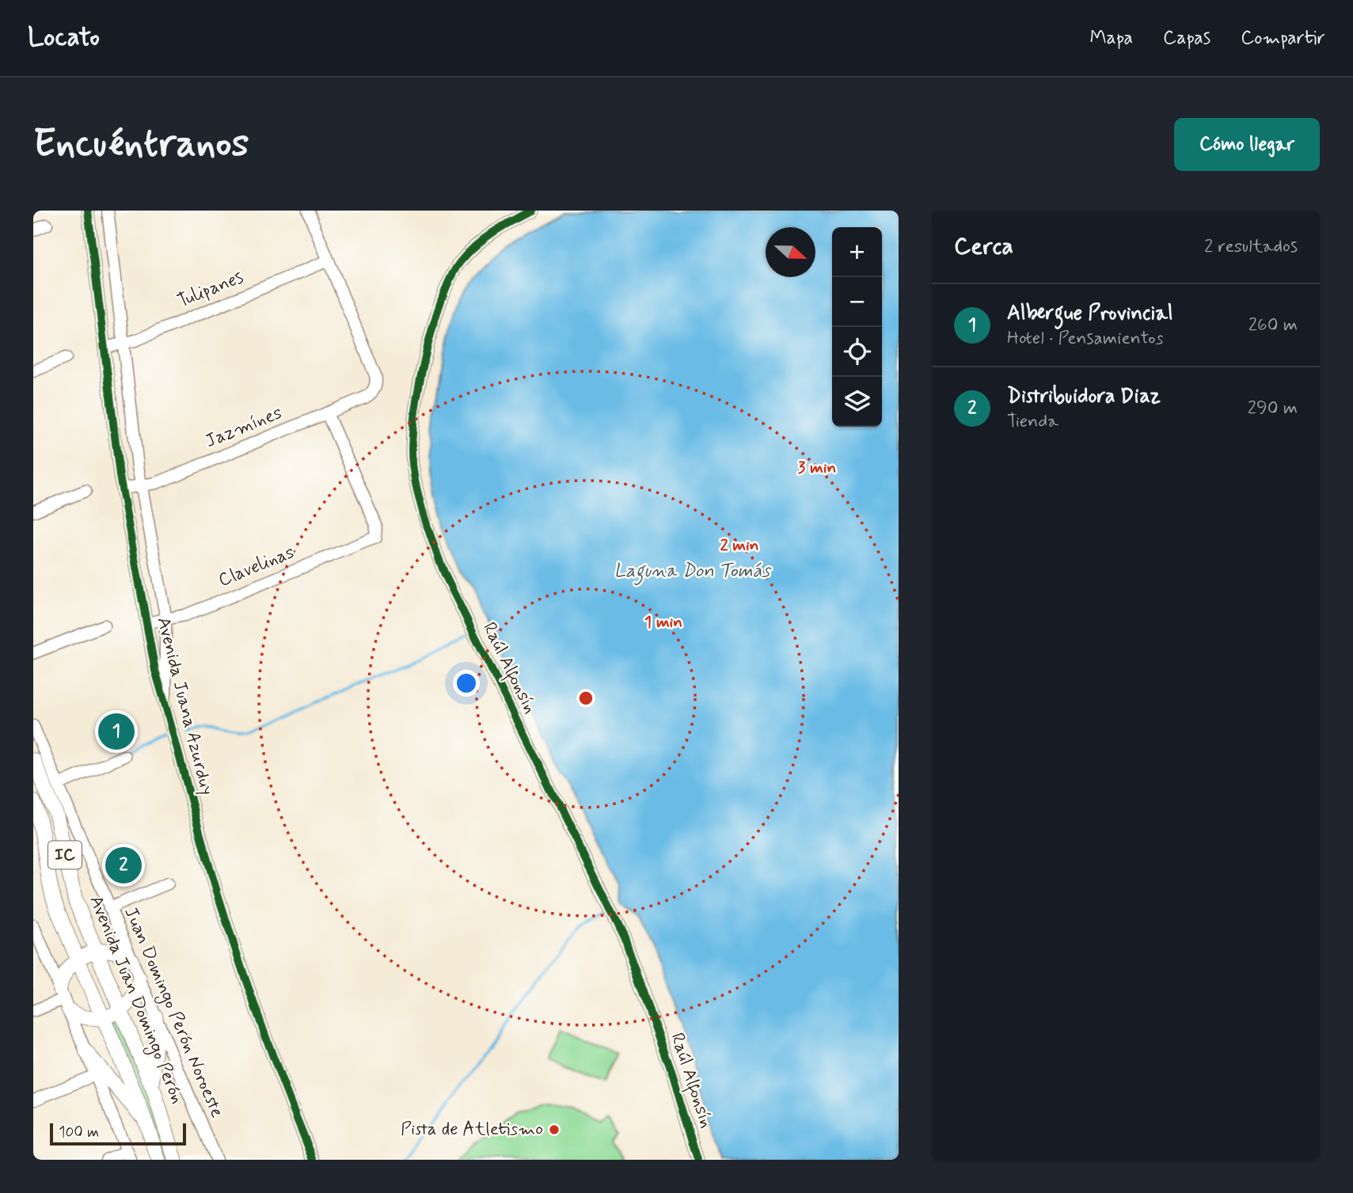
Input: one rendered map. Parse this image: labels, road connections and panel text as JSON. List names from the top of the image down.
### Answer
{
  "streets": {
    "main road": ["IC", "Avenida Juan Domingo Perón"],
    "street": [
      "Tulipanes",
      "Jazmínes",
      "Clavelinas",
      "Raúl Alfonsín",
      "Avenida Juana Azurduy",
      "Juan Domingo Perón Noroeste"
    ]
  },
  "crossings": [
    ["Tulipanes", "Jazmínes"],
    ["Tulipanes", "Avenida Juana Azurduy"],
    ["Jazmínes", "Clavelinas"],
    ["Jazmínes", "Avenida Juana Azurduy"],
    ["Clavelinas", "Avenida Juana Azurduy"]
  ],
  "water": ["Laguna Don Tomás"],
  "places": ["Pista de Atletismo"],
  "scale_bar": "100 m",
  "north": "right",
  "page": {
    "header": "Locato",
    "nav": ["Mapa", "Capas", "Compartir"],
    "buttons": "Cómo llegar",
    "title": "Encuéntranos",
    "heading": ["Cerca", "2 resultados"],
    "map_buttons": ["+", "−"],
    "list": [
      {
        "mark": "1",
        "name": "Albergue Provincial",
        "note": "Hotel · Pensamientos",
        "value": "260 m"
      },
      {
        "mark": "2",
        "name": "Distribuidora Diaz",
        "note": "Tienda",
        "value": "290 m"
      }
    ],
    "pins": ["1", "2"],
    "scale": "100 m"
  },
  "rings": ["3 min", "2 min", "1 min"]
}
